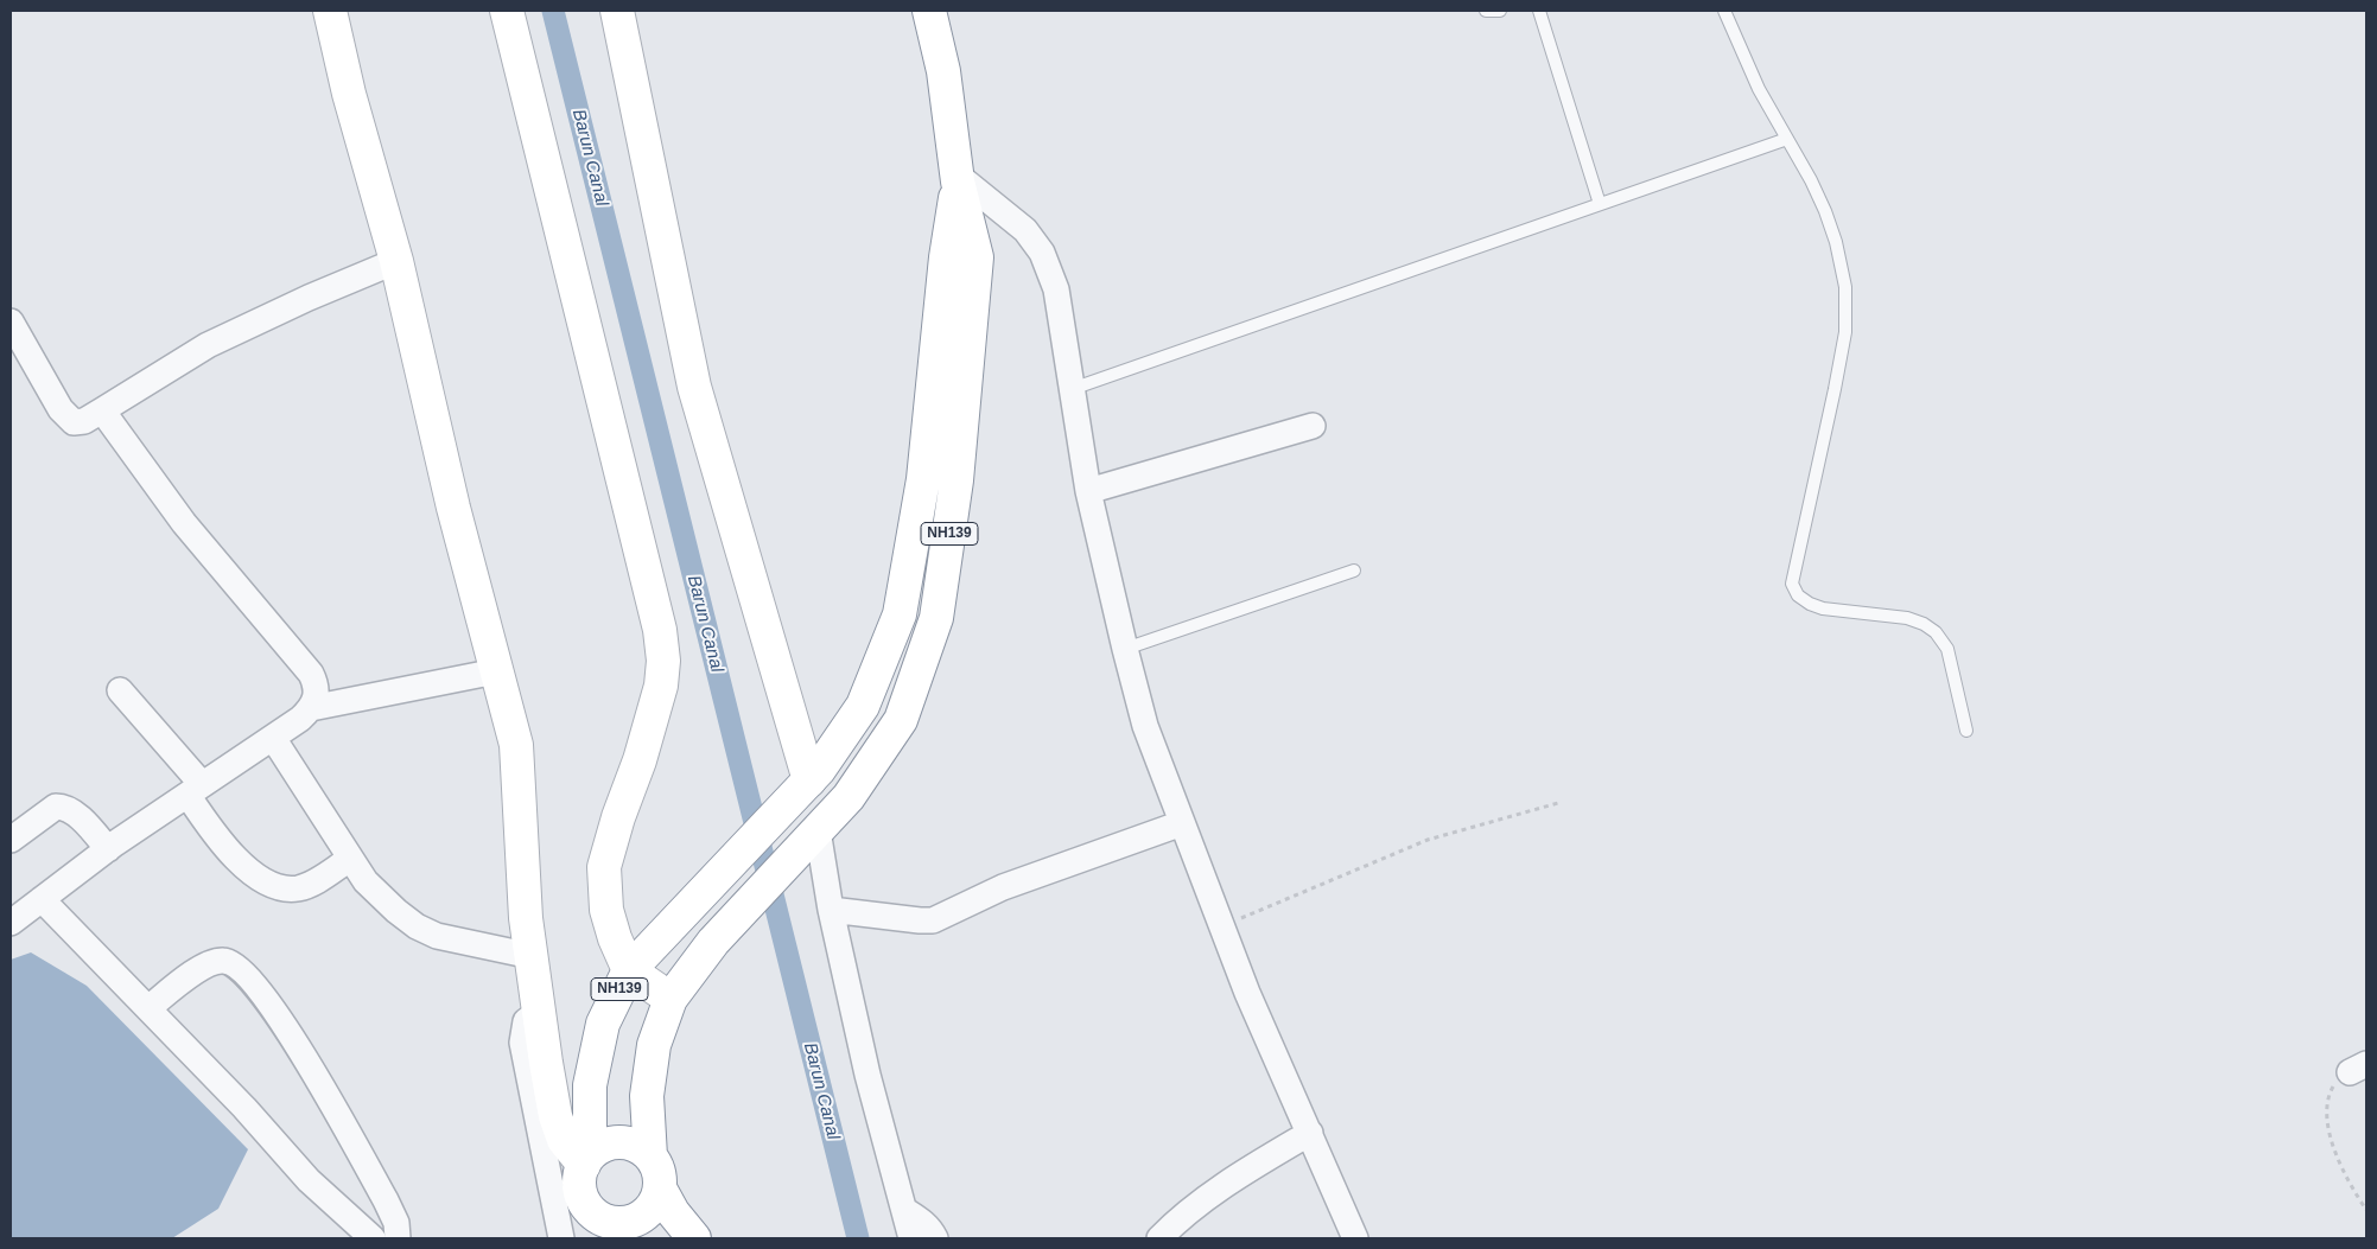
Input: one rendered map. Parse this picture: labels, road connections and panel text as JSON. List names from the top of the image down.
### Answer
{
  "streets": {
    "main road": ["NH139"]
  },
  "water": ["Barun Canal"]
}
